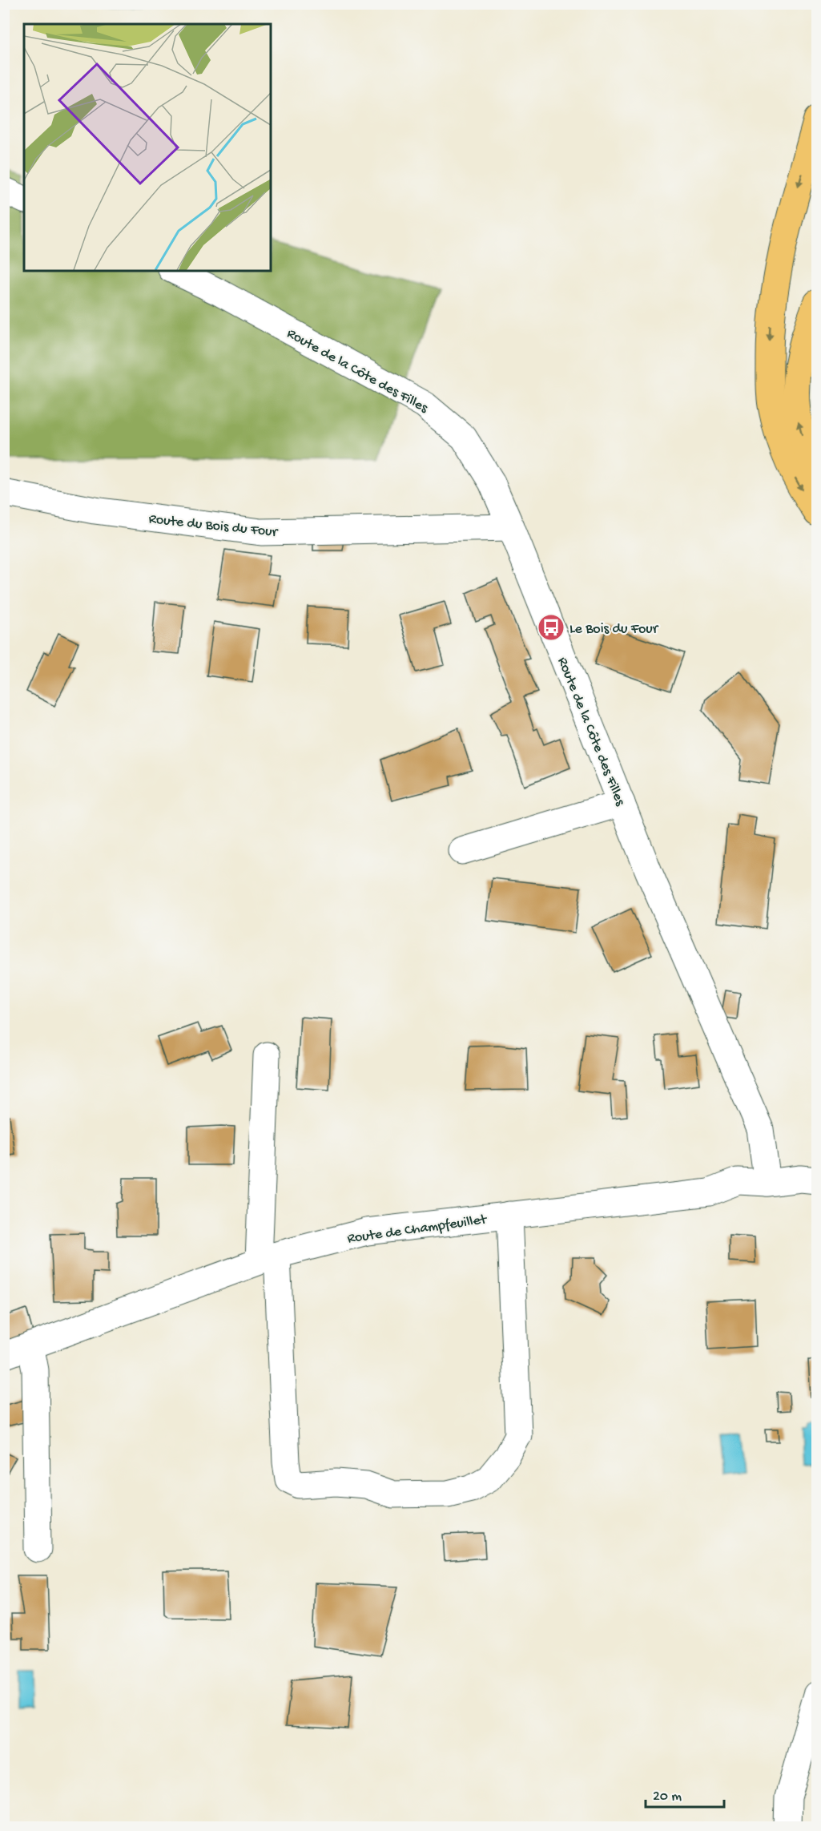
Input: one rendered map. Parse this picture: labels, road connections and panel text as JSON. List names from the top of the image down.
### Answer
{
  "streets": {
    "street": ["Route de la Côte des Filles", "Route du Bois du Four", "Route de Champfeuillet"]
  },
  "crossings": [
    ["Route de la Côte des Filles", "Route du Bois du Four"],
    ["Route de la Côte des Filles", "Route de Champfeuillet"]
  ],
  "places": {
    "bus stop": ["Le Bois du Four"]
  },
  "scale_bar": "20 m"
}
